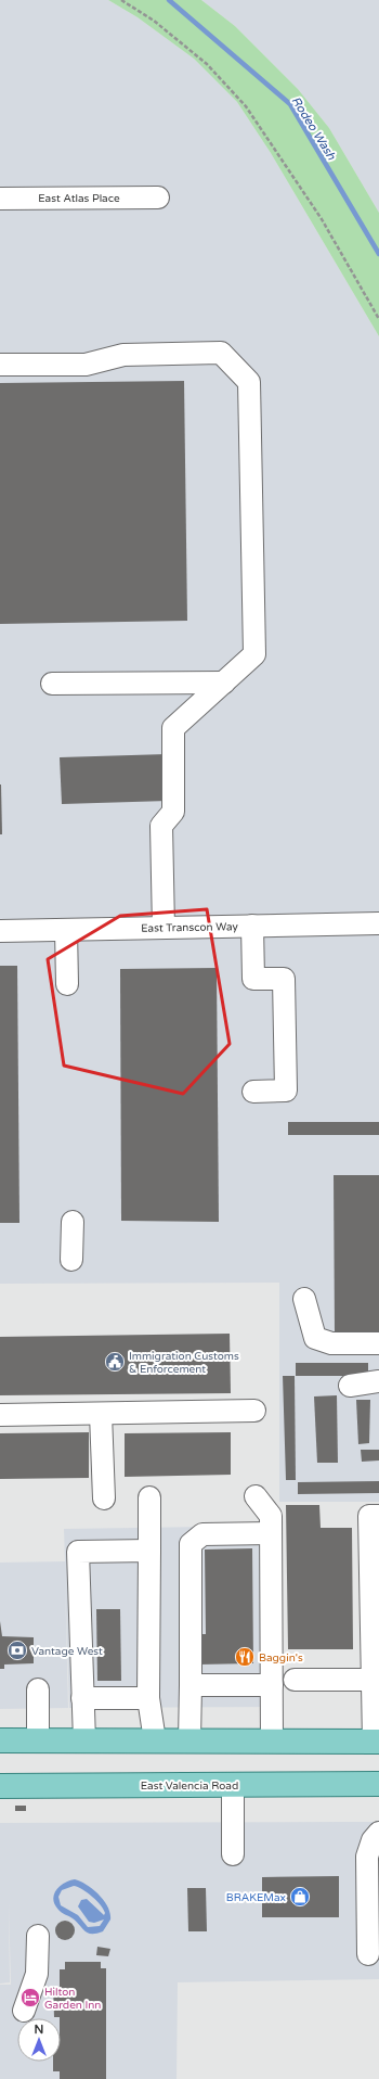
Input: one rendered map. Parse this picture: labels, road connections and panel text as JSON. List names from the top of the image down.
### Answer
{
  "streets": {
    "main road": ["East Valencia Road"],
    "street": ["East Atlas Place", "East Transcon Way"]
  },
  "water": ["Rodeo Wash"],
  "places": {
    "public building": ["Immigration Customs & Enforcement"],
    "bank": ["Vantage West"],
    "restaurant": ["Baggin's"],
    "shop": ["BRAKEMax"],
    "hotel": ["Hilton Garden Inn"]
  },
  "north": "top"
}
